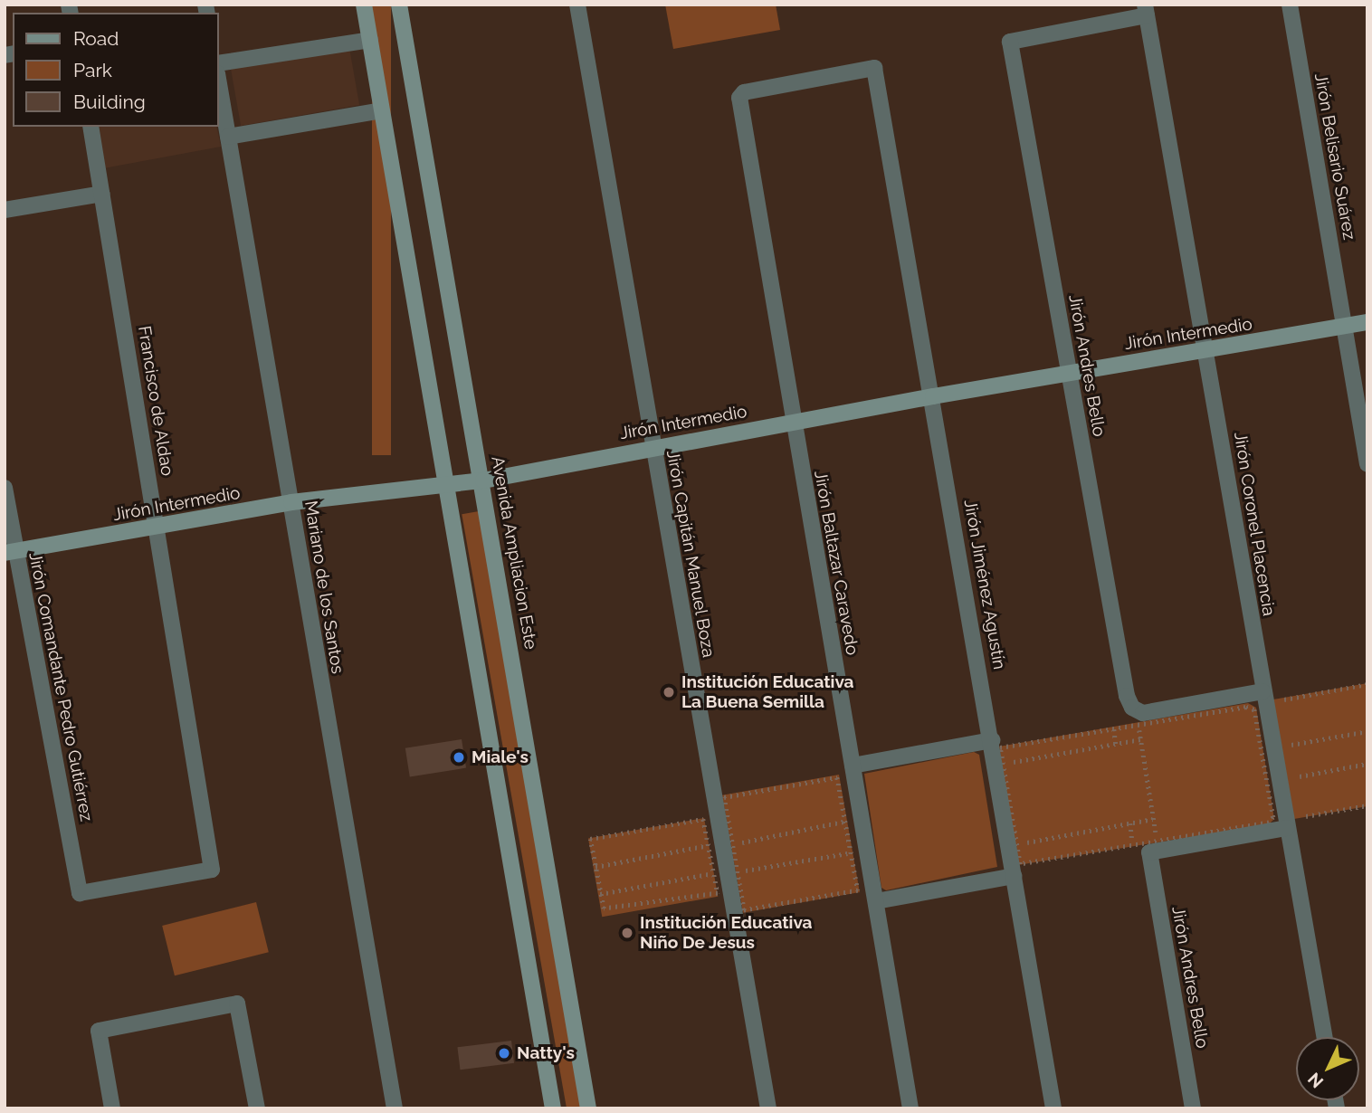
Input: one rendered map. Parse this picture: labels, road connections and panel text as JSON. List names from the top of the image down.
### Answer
{
  "streets": {
    "main road": ["Jirón Intermedio", "Avenida Ampliacion Este"],
    "street": [
      "Jirón Belisario Suárez",
      "Jirón Andres Bello",
      "Francisco de Aldao",
      "Jirón Coronel Placencia",
      "Jirón Capitán Manuel Boza",
      "Jirón Baltazar Caravedo",
      "Jirón Jiménez Agustín",
      "Mariano de los Santos",
      "Jirón Comandante Pedro Gutiérrez"
    ]
  },
  "crossings": [
    ["Jirón Belisario Suárez", "Jirón Intermedio"],
    ["Jirón Intermedio", "Jirón Andres Bello"],
    ["Jirón Intermedio", "Francisco de Aldao"],
    ["Jirón Intermedio", "Jirón Coronel Placencia"],
    ["Jirón Intermedio", "Avenida Ampliacion Este"],
    ["Jirón Intermedio", "Jirón Capitán Manuel Boza"],
    ["Jirón Intermedio", "Jirón Baltazar Caravedo"],
    ["Jirón Intermedio", "Jirón Jiménez Agustín"],
    ["Jirón Intermedio", "Mariano de los Santos"],
    ["Jirón Intermedio", "Jirón Comandante Pedro Gutiérrez"],
    ["Jirón Andres Bello", "Jirón Coronel Placencia"],
    ["Francisco de Aldao", "Jirón Comandante Pedro Gutiérrez"],
    ["Jirón Baltazar Caravedo", "Jirón Jiménez Agustín"]
  ],
  "places": [
    "Institución Educativa La Buena Semilla",
    "Miale's",
    "Institución Educativa Niño De Jesus",
    "Natty's"
  ],
  "legend": ["Road", "Park", "Building"],
  "north": "bottom left"
}
